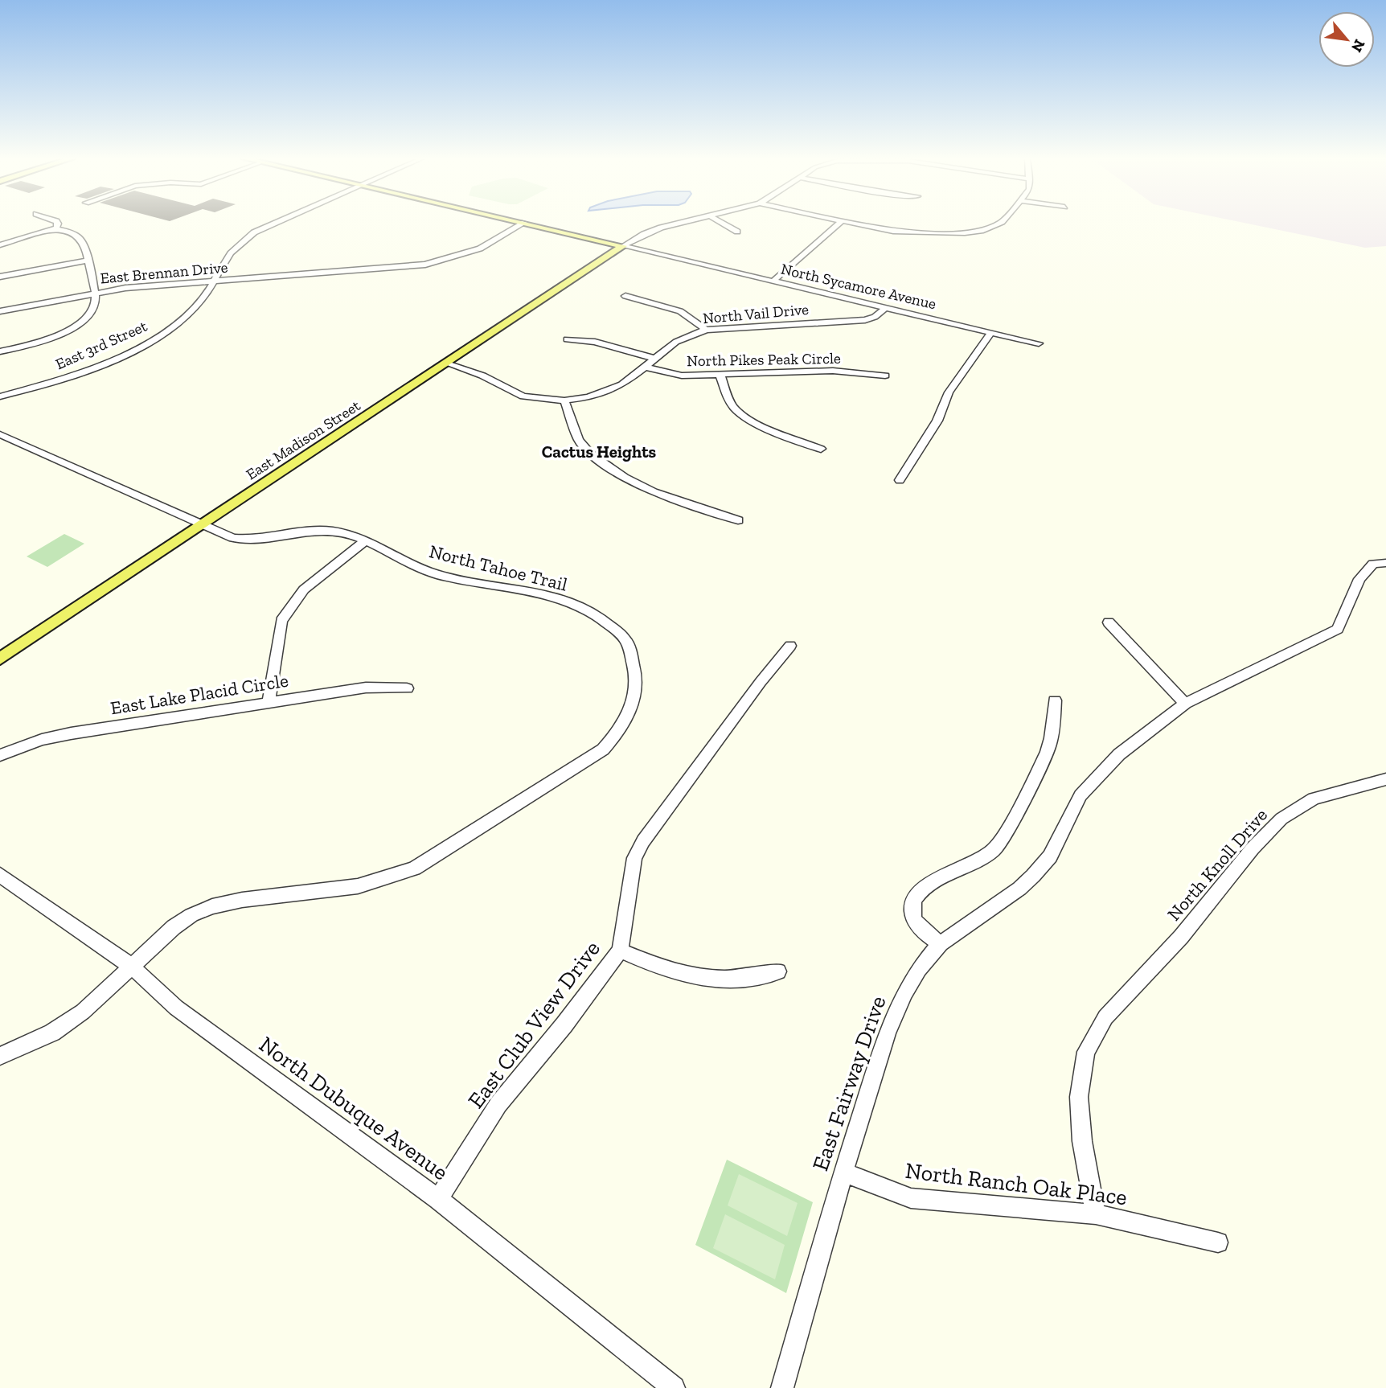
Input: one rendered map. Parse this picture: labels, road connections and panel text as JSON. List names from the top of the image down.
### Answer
{
  "streets": {
    "main road": ["North Sycamore Avenue", "East Madison Street"],
    "street": [
      "East Brennan Drive",
      "North Vail Drive",
      "East 3rd Street",
      "North Pikes Peak Circle",
      "North Tahoe Trail",
      "East Lake Placid Circle",
      "North Knoll Drive",
      "East Club View Drive",
      "East Fairway Drive",
      "North Dubuque Avenue",
      "North Ranch Oak Place"
    ]
  },
  "crossings": [
    ["East Brennan Drive", "East 3rd Street"],
    ["North Sycamore Avenue", "North Vail Drive"],
    ["North Sycamore Avenue", "East Madison Street"],
    ["North Vail Drive", "North Pikes Peak Circle"],
    ["North Vail Drive", "East Madison Street"],
    ["East Madison Street", "North Tahoe Trail"],
    ["North Tahoe Trail", "North Dubuque Avenue"],
    ["North Knoll Drive", "North Ranch Oak Place"],
    ["East Club View Drive", "North Dubuque Avenue"],
    ["East Fairway Drive", "North Ranch Oak Place"]
  ],
  "districts": ["Cactus Heights"],
  "north": "bottom right"
}
